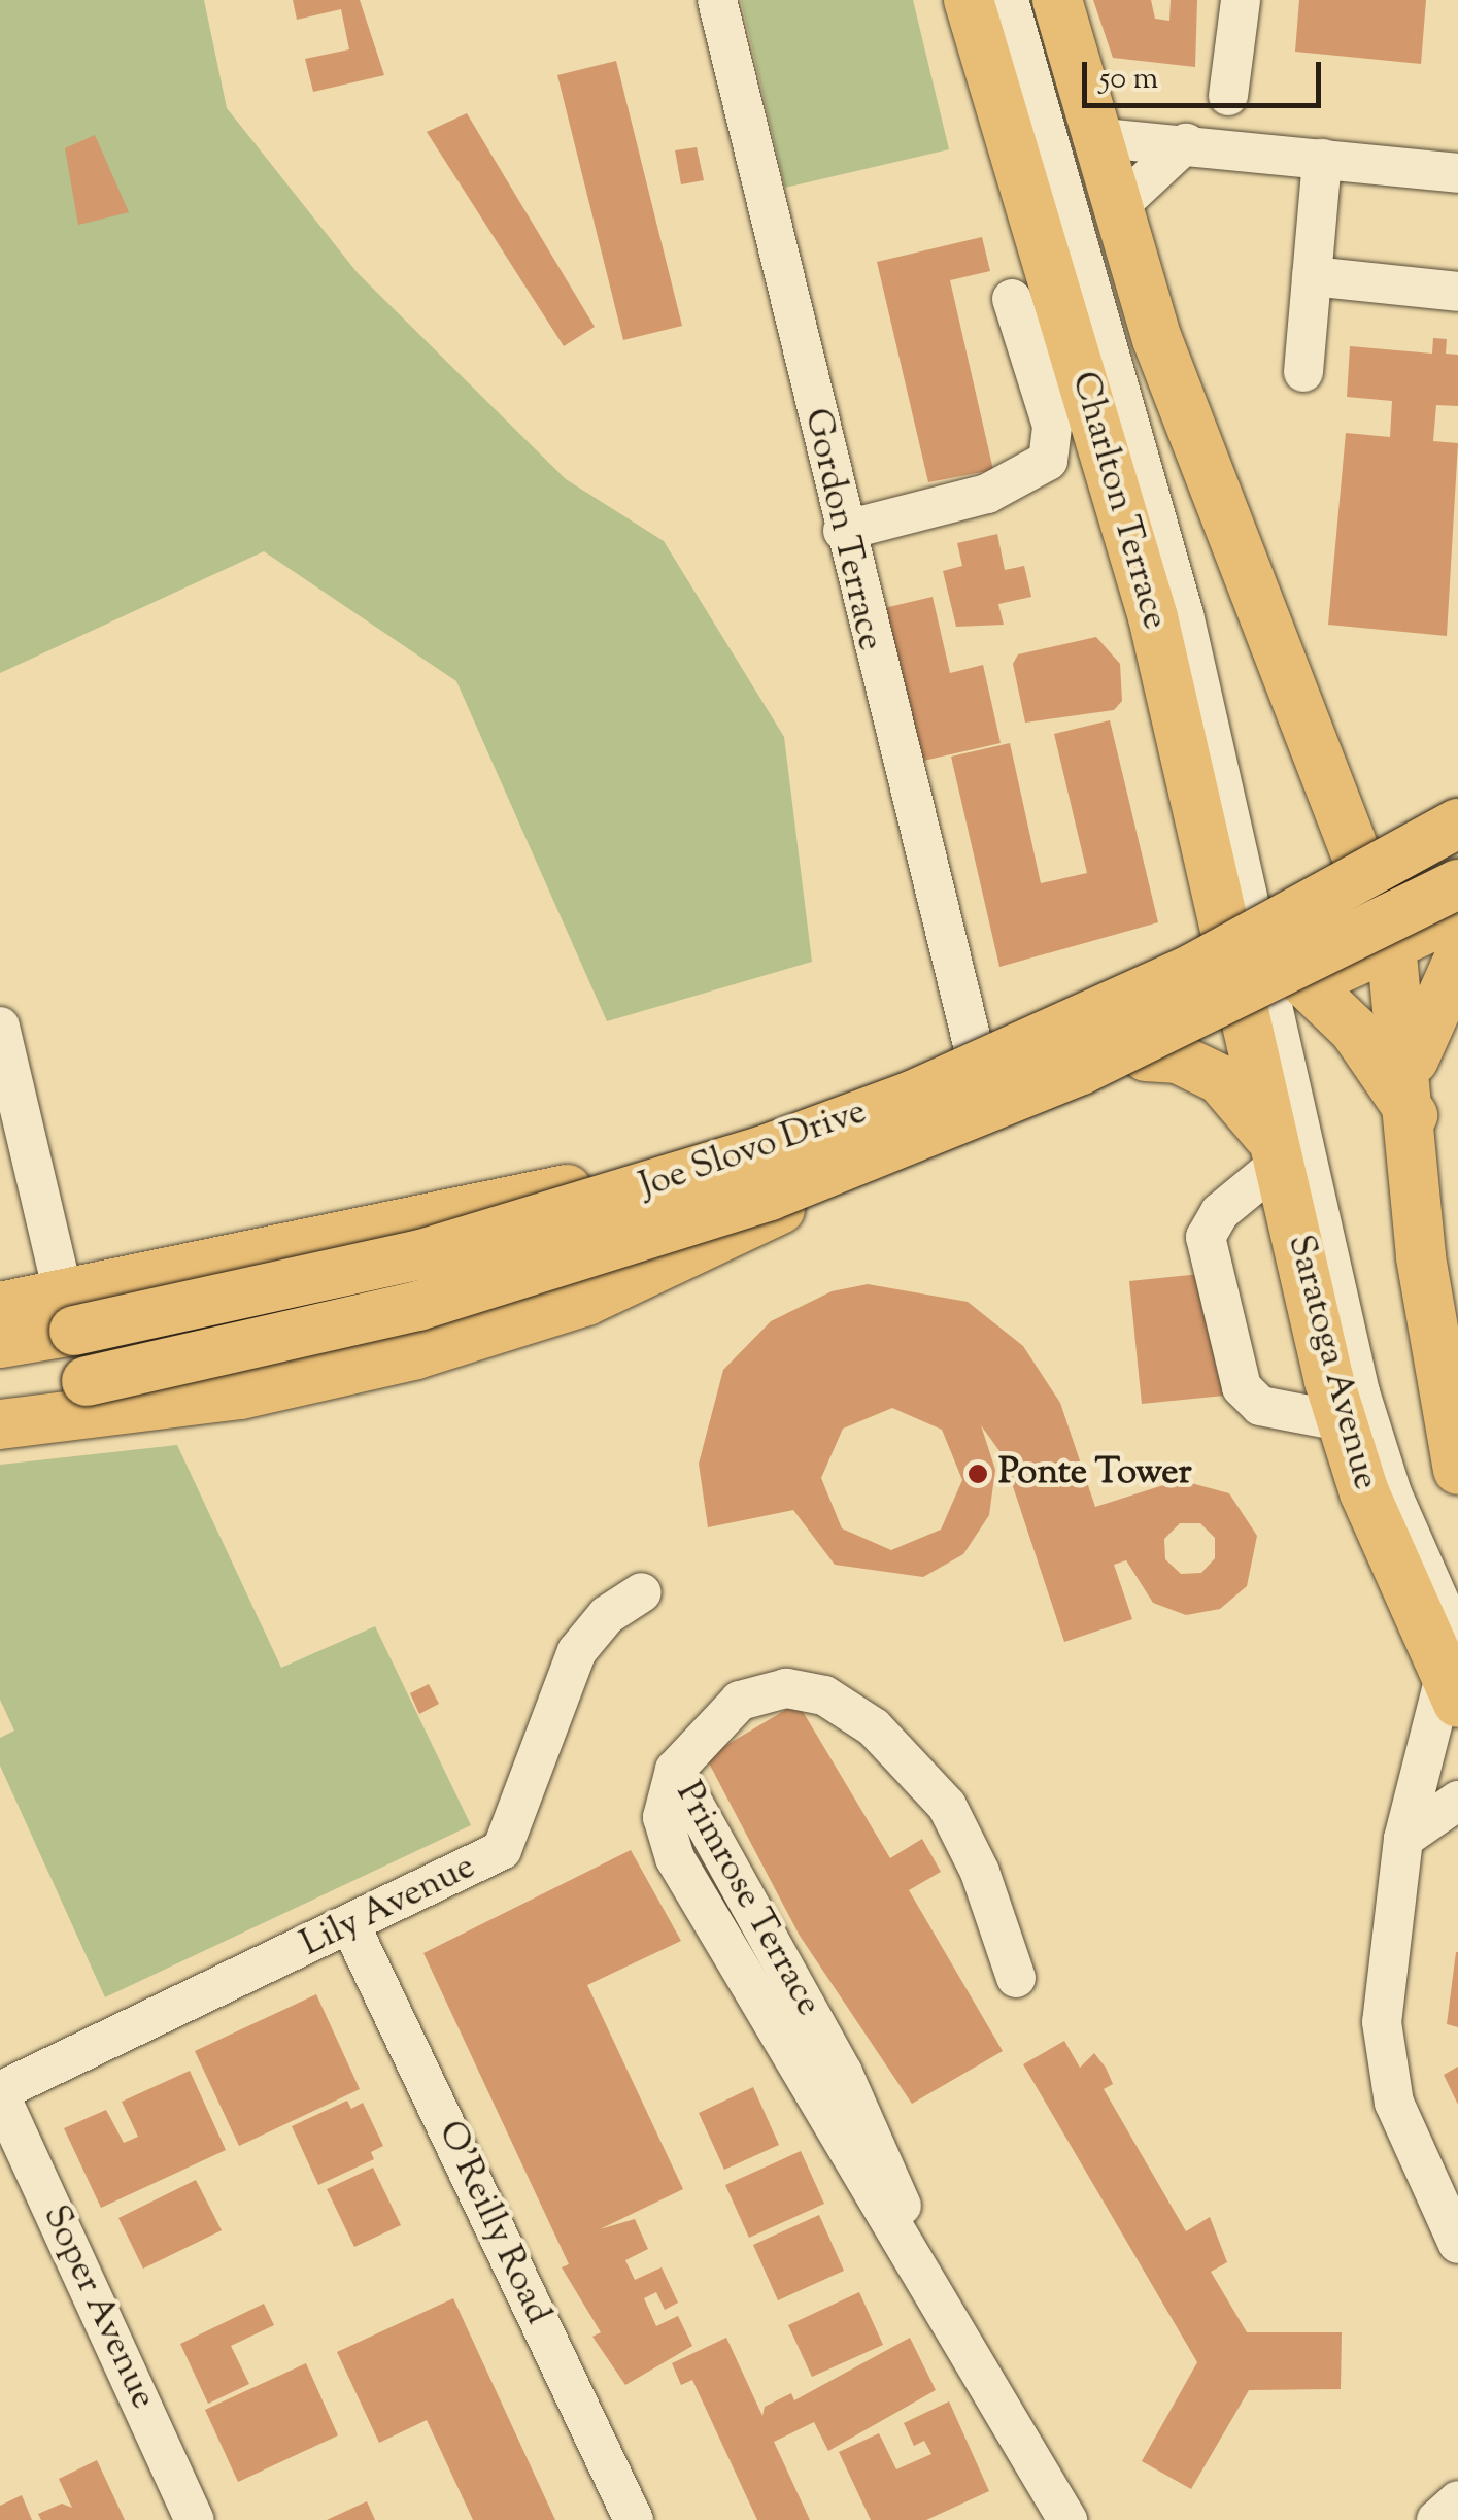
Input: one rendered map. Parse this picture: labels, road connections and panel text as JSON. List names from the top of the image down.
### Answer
{
  "streets": {
    "main road": ["Charlton Terrace", "Joe Slovo Drive", "Saratoga Avenue"],
    "street": [
      "Gordon Terrace",
      "Primrose Terrace",
      "Lily Avenue",
      "O'Reilly Road",
      "Soper Avenue"
    ]
  },
  "crossings": [
    ["Charlton Terrace", "Saratoga Avenue"],
    ["Lily Avenue", "O'Reilly Road"],
    ["Lily Avenue", "Soper Avenue"]
  ],
  "places": ["Ponte Tower"],
  "scale_bar": "50 m"
}
